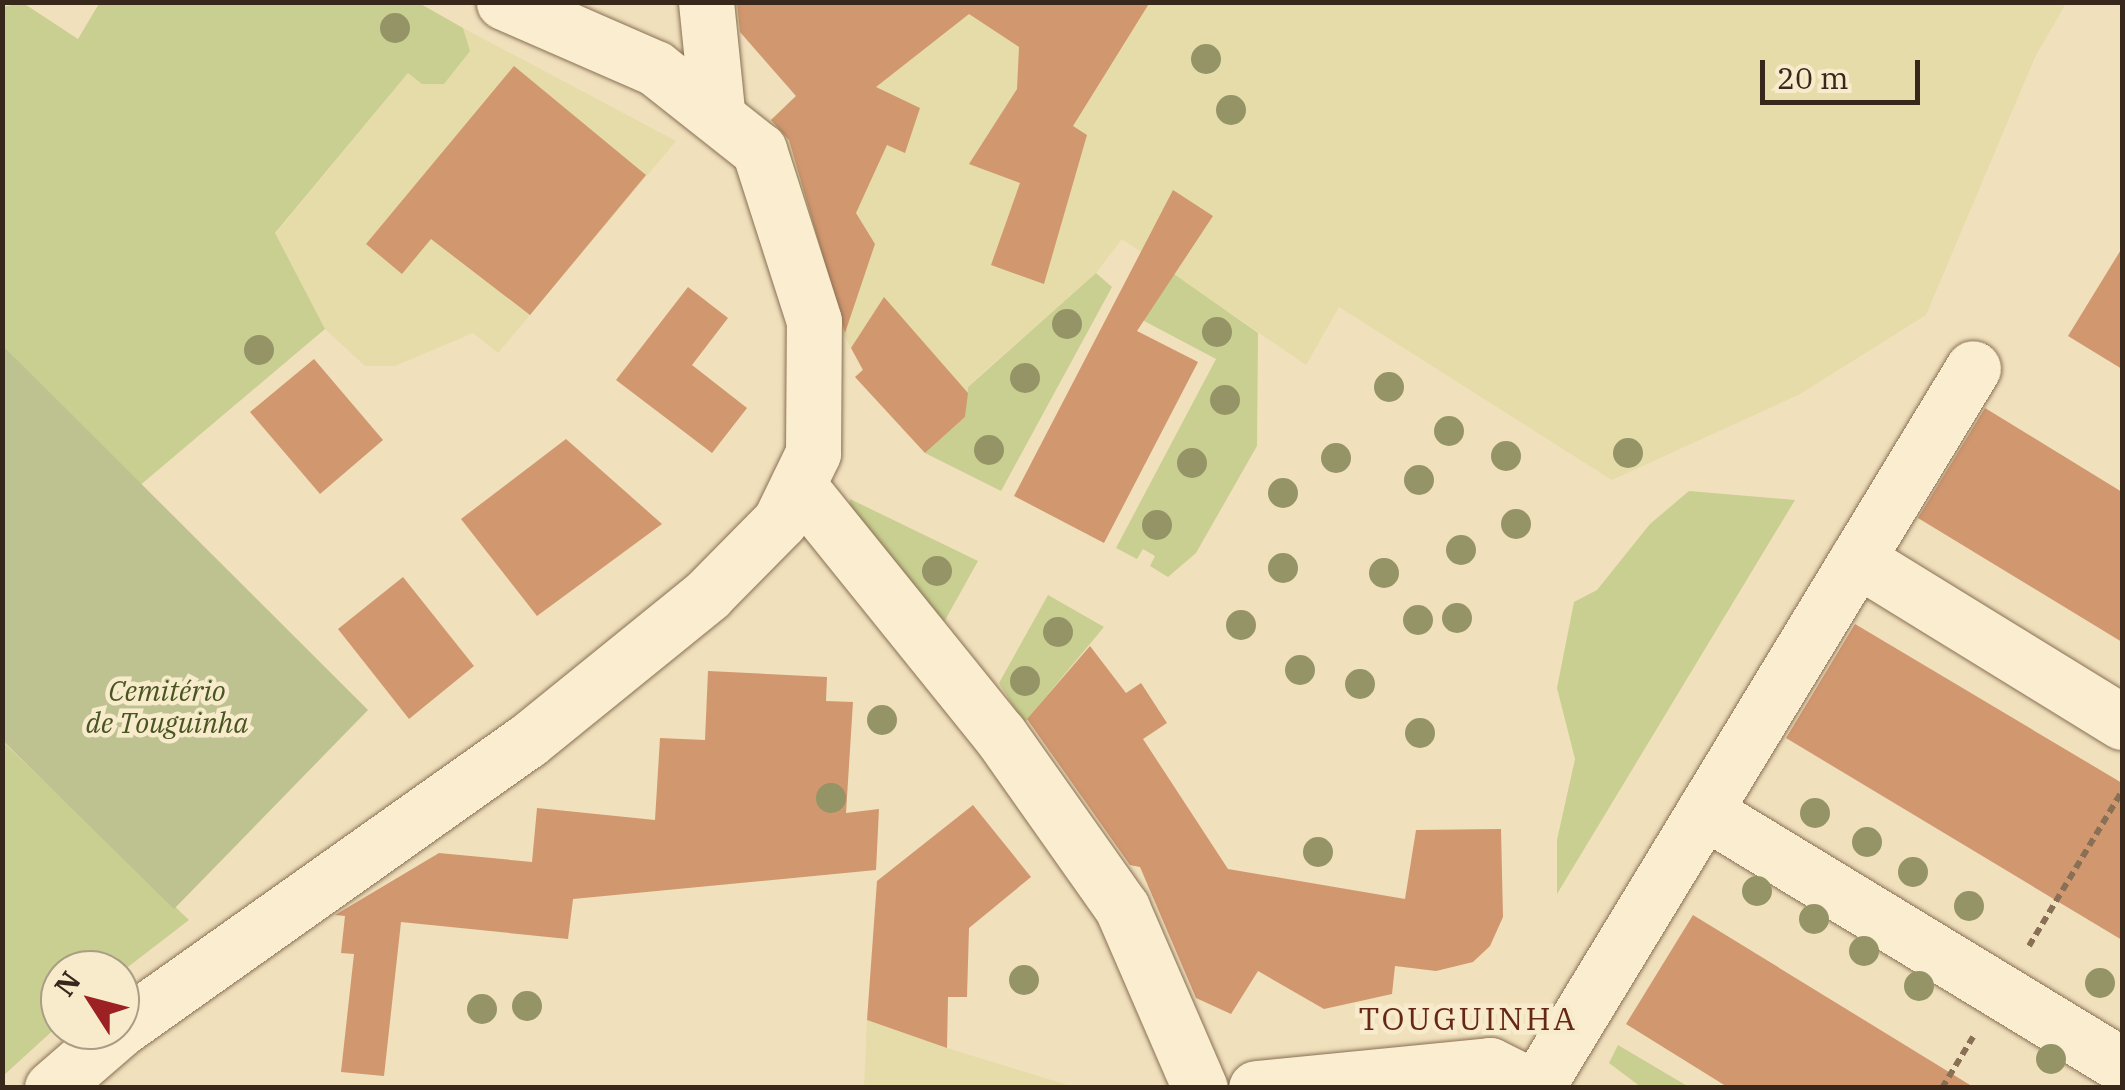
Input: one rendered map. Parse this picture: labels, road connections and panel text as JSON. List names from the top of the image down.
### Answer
{
  "districts": ["TOUGUINHA"],
  "parks": ["Cemitério de Touguinha"],
  "scale_bar": "20 m",
  "north": "top left"
}
